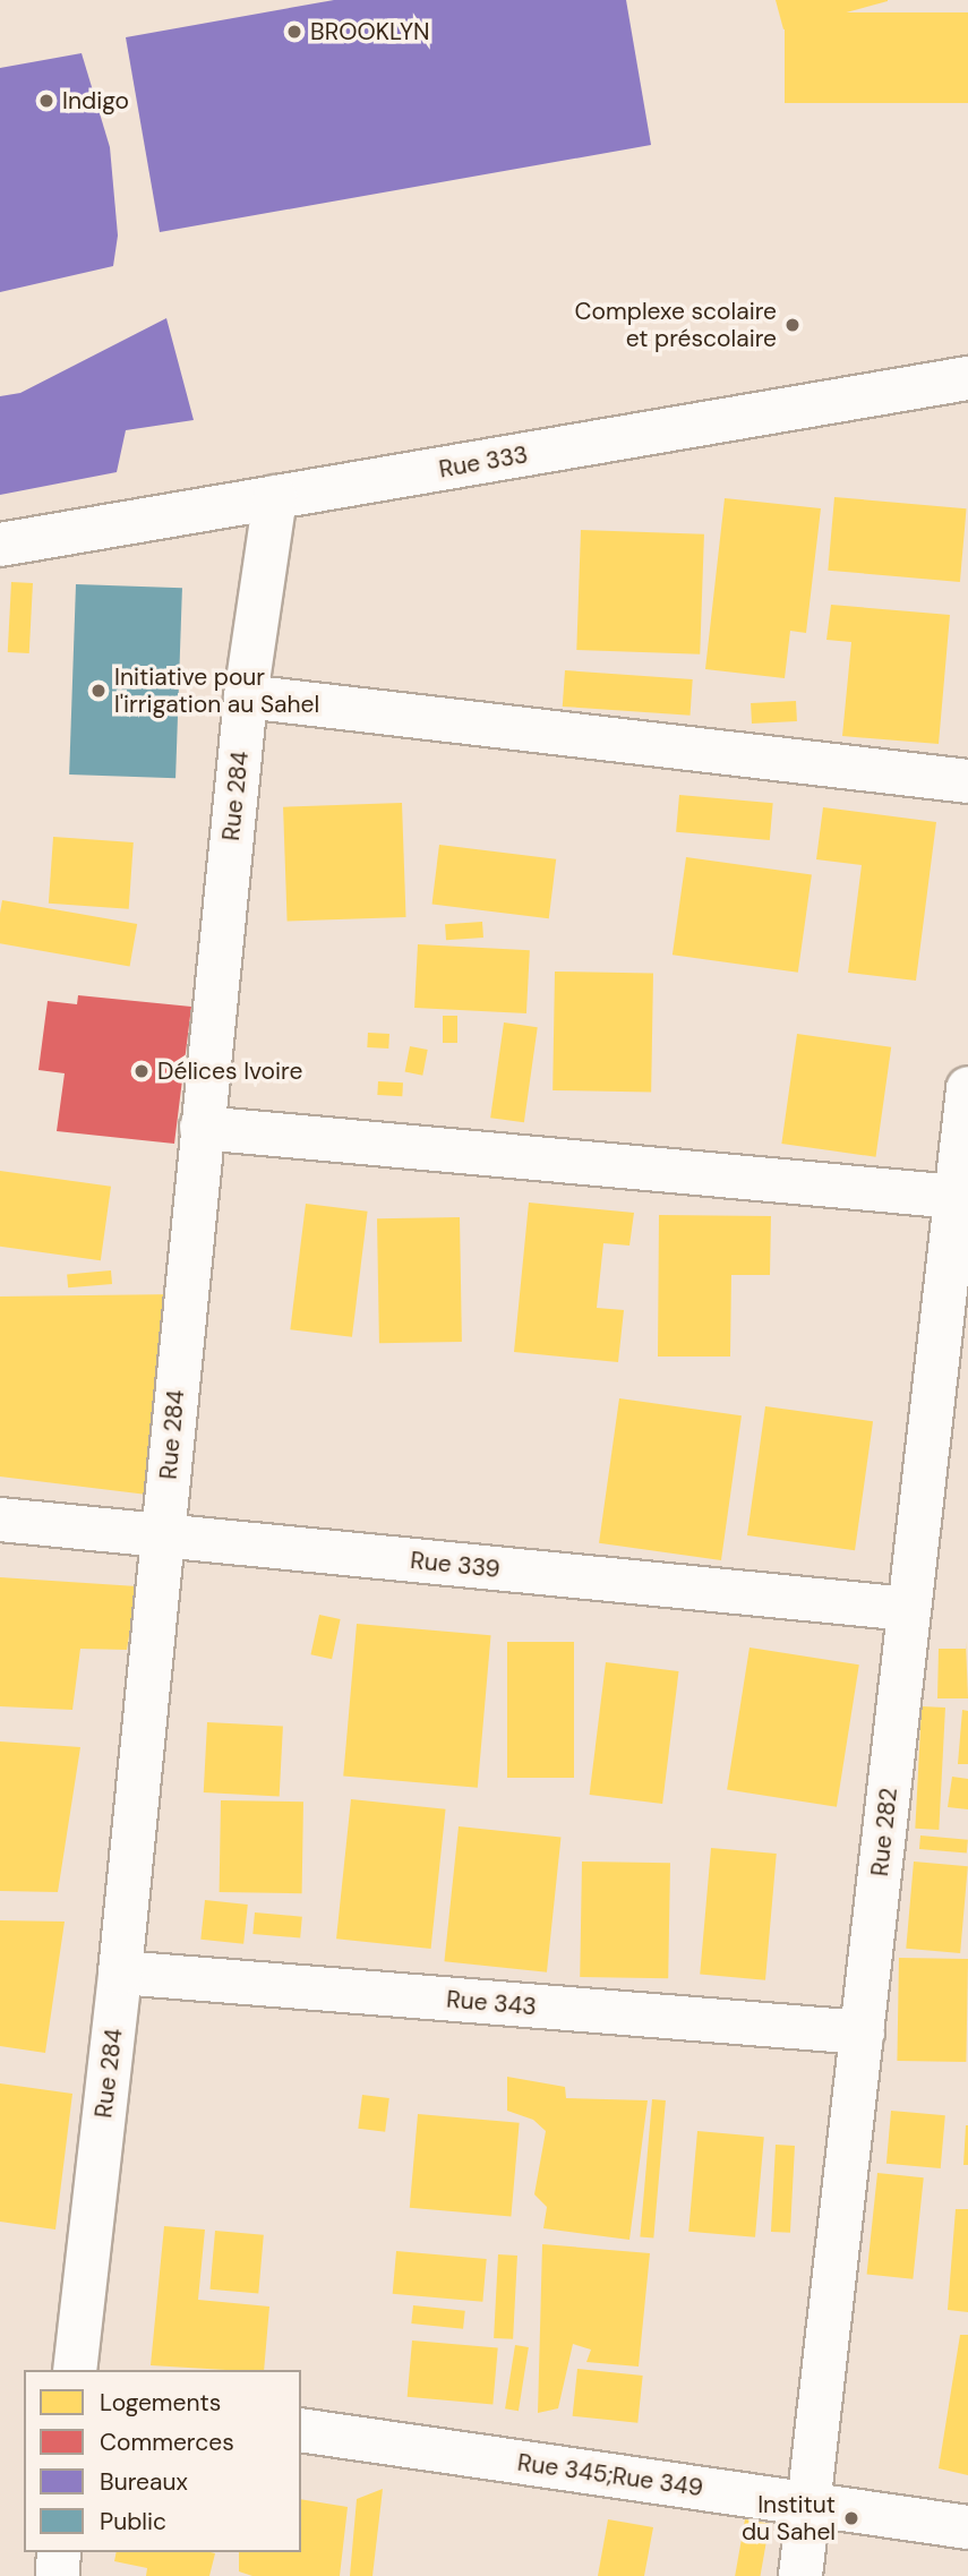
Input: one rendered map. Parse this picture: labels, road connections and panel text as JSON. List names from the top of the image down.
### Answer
{
  "streets": {
    "street": [
      "Rue 333",
      "Rue 284",
      "Rue 339",
      "Rue 282",
      "Rue 343",
      "Rue 345;Rue 349"
    ]
  },
  "crossings": [
    ["Rue 333", "Rue 284"],
    ["Rue 284", "Rue 339"],
    ["Rue 284", "Rue 343"],
    ["Rue 339", "Rue 282"],
    ["Rue 282", "Rue 343"],
    ["Rue 282", "Rue 345;Rue 349"]
  ],
  "places": [
    "BROOKLYN",
    "Indigo",
    "Complexe scolaire et préscolaire",
    "Initiative pour l'irrigation au Sahel",
    "Délices Ivoire",
    "Institut du Sahel"
  ],
  "legend": [
    "Logements",
    "Commerces",
    "Bureaux",
    "Public"
  ]
}
